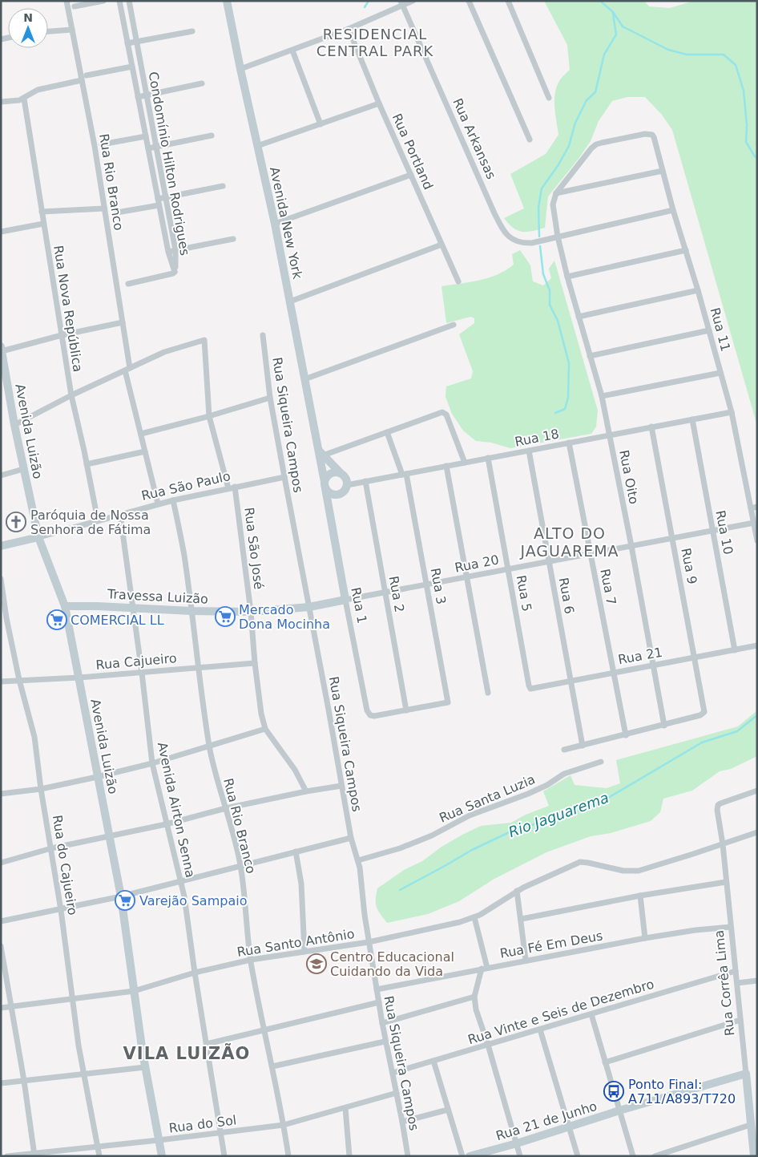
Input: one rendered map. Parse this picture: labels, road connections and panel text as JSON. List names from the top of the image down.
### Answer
{
  "streets": {
    "street": [
      "Rua Arkansas",
      "Rua Portland",
      "Condomínio Hilton Rodrigues",
      "Rua Rio Branco",
      "Avenida New York",
      "Rua Nova República",
      "Rua 11",
      "Rua Siqueira Campos",
      "Avenida Luizão",
      "Rua 18",
      "Rua Oito",
      "Rua São Paulo",
      "Rua 10",
      "Rua São José",
      "Rua 20",
      "Rua 9",
      "Rua 3",
      "Rua 7",
      "Rua 5",
      "Rua 2",
      "Rua 6",
      "Travessa Luizão",
      "Rua 1",
      "Rua 21",
      "Rua Cajueiro",
      "Rua Santa Luzia",
      "Avenida Airton Senna",
      "Rua do Cajueiro",
      "Rua Santo Antônio",
      "Rua Fé Em Deus",
      "Rua Corrêa Lima",
      "Rua Vinte e Seis de Dezembro",
      "Rua 21 de Junho",
      "Rua do Sol"
    ]
  },
  "crossings": [
    ["Rua Arkansas", "Rua 11"],
    ["Rua Arkansas", "Rua Oito"],
    ["Rua Rio Branco", "Rua São Paulo"],
    ["Rua Rio Branco", "Travessa Luizão"],
    ["Rua Rio Branco", "Rua Cajueiro"],
    ["Rua Rio Branco", "Rua Santo Antônio"],
    ["Rua Rio Branco", "Rua do Sol"],
    ["Avenida New York", "Rua 18"],
    ["Avenida New York", "Rua 1"],
    ["Rua Nova República", "Rua São Paulo"],
    ["Rua 11", "Rua 18"],
    ["Rua 11", "Rua Oito"],
    ["Rua 11", "Rua 20"],
    ["Rua Siqueira Campos", "Rua São Paulo"],
    ["Rua Siqueira Campos", "Travessa Luizão"],
    ["Rua Siqueira Campos", "Rua Santa Luzia"],
    ["Rua Siqueira Campos", "Rua Santo Antônio"],
    ["Rua Siqueira Campos", "Rua Fé Em Deus"],
    ["Rua Siqueira Campos", "Rua Vinte e Seis de Dezembro"],
    ["Rua Siqueira Campos", "Rua do Sol"],
    ["Avenida Luizão", "Rua São Paulo"],
    ["Avenida Luizão", "Travessa Luizão"],
    ["Avenida Luizão", "Rua Cajueiro"],
    ["Avenida Luizão", "Rua Santo Antônio"],
    ["Avenida Luizão", "Rua do Sol"],
    ["Rua 18", "Rua Oito"],
    ["Rua 18", "Rua 10"],
    ["Rua 18", "Rua 9"],
    ["Rua 18", "Rua 3"],
    ["Rua 18", "Rua 7"],
    ["Rua 18", "Rua 5"],
    ["Rua 18", "Rua 2"],
    ["Rua 18", "Rua 6"],
    ["Rua 18", "Rua 1"],
    ["Rua Oito", "Rua 20"],
    ["Rua Oito", "Rua 9"],
    ["Rua Oito", "Rua 21"],
    ["Rua São Paulo", "Rua São José"],
    ["Rua São Paulo", "Avenida Airton Senna"],
    ["Rua 10", "Rua 20"],
    ["Rua 10", "Rua 21"],
    ["Rua São José", "Travessa Luizão"],
    ["Rua São José", "Rua Cajueiro"],
    ["Rua 20", "Rua 9"],
    ["Rua 20", "Rua 3"],
    ["Rua 20", "Rua 7"],
    ["Rua 20", "Rua 5"],
    ["Rua 20", "Rua 2"],
    ["Rua 20", "Rua 6"],
    ["Rua 20", "Travessa Luizão"],
    ["Rua 20", "Rua 1"],
    ["Rua 9", "Rua 21"],
    ["Rua 3", "Rua 2"],
    ["Rua 3", "Rua 1"],
    ["Rua 7", "Rua 21"],
    ["Rua 5", "Rua 21"],
    ["Rua 2", "Rua 1"],
    ["Rua 6", "Rua 21"],
    ["Travessa Luizão", "Rua 1"],
    ["Travessa Luizão", "Avenida Airton Senna"],
    ["Rua Cajueiro", "Avenida Airton Senna"],
    ["Rua Cajueiro", "Rua do Cajueiro"],
    ["Avenida Airton Senna", "Rua Santo Antônio"],
    ["Avenida Airton Senna", "Rua do Sol"],
    ["Rua do Cajueiro", "Rua Santo Antônio"],
    ["Rua do Cajueiro", "Rua do Sol"],
    ["Rua Santo Antônio", "Rua Corrêa Lima"],
    ["Rua Fé Em Deus", "Rua Corrêa Lima"],
    ["Rua Corrêa Lima", "Rua Vinte e Seis de Dezembro"],
    ["Rua Corrêa Lima", "Rua 21 de Junho"]
  ],
  "districts": ["RESIDENCIAL CENTRAL PARK", "ALTO DO JAGUAREMA", "VILA LUIZÃO"],
  "water": ["Rio Jaguarema"],
  "places": {
    "church": ["Paróquia de Nossa Senhora de Fátima"],
    "supermarket": ["Mercado Dona Mocinha", "COMERCIAL LL", "Varejão Sampaio"],
    "school or university": ["Centro Educacional Cuidando da Vida"],
    "bus stop": ["Ponto Final: A711/A893/T720"]
  },
  "north": "top"
}
